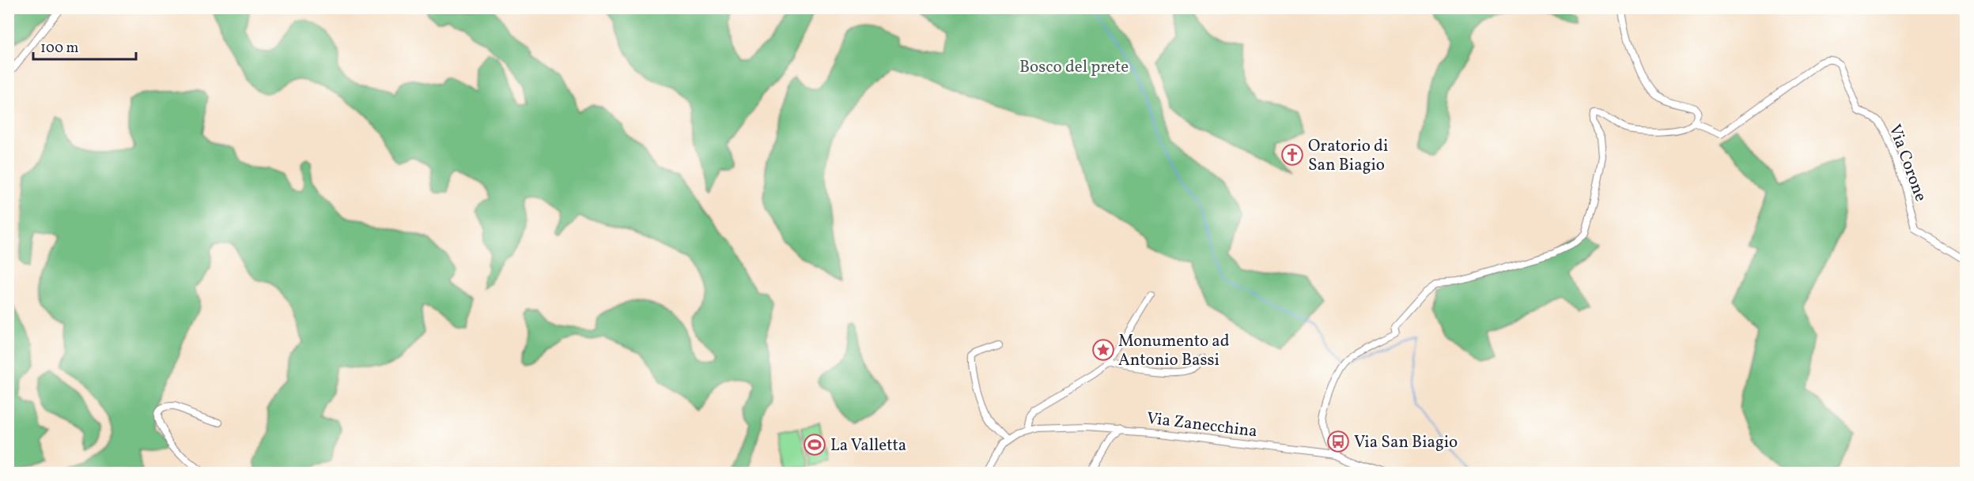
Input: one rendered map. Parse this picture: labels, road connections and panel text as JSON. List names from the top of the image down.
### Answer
{
  "streets": {
    "street": ["Via Corone", "Via Zanecchina"]
  },
  "parks": ["Bosco del prete"],
  "places": {
    "church": ["Oratorio di San Biagio"],
    "place": ["Monumento ad Antonio Bassi"],
    "bus stop": ["Via San Biagio"],
    "sports": ["La Valletta"]
  },
  "scale_bar": "100 m"
}
